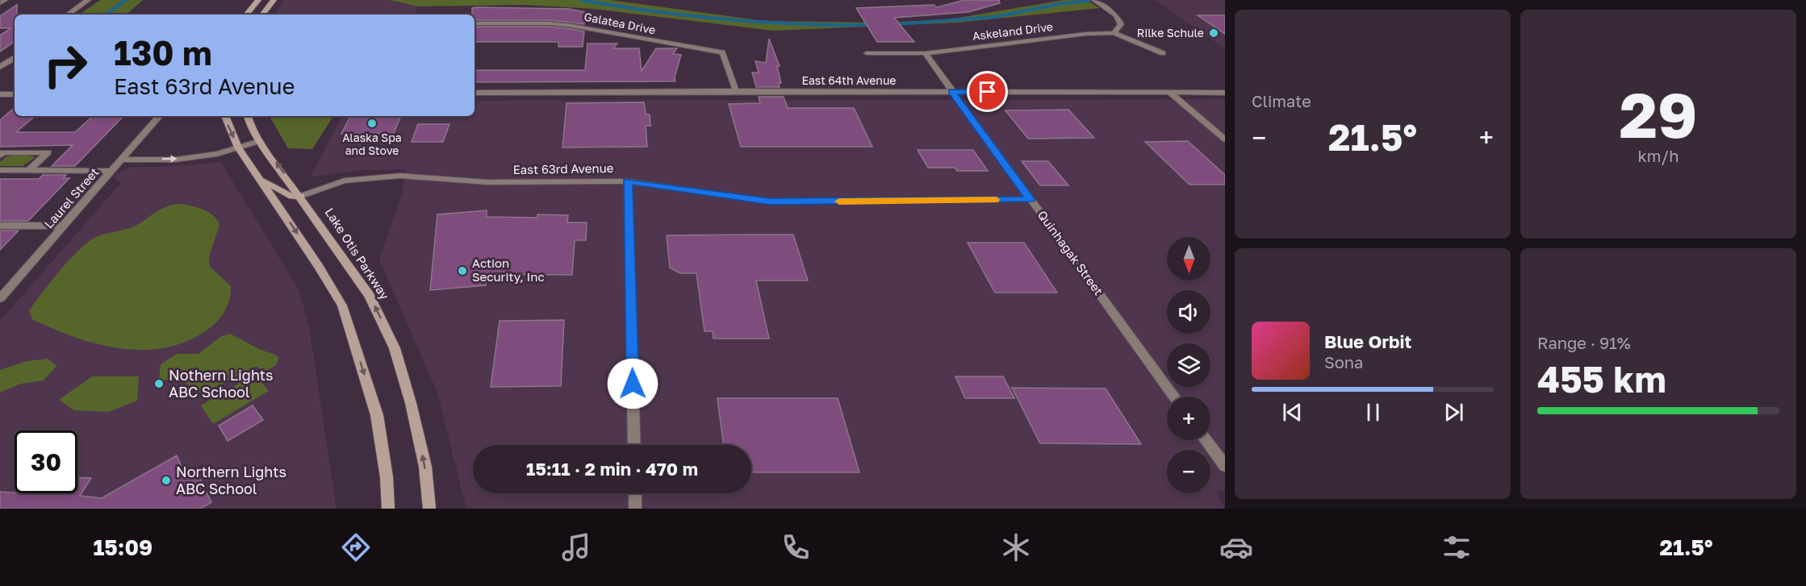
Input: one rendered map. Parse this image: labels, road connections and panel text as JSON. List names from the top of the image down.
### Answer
{
  "streets": {
    "main road": ["Lake Otis Parkway"],
    "street": [
      "Galatea Drive",
      "Askeland Drive",
      "East 64th Avenue",
      "East 63rd Avenue",
      "Laurel Street",
      "Quinhagak Street"
    ]
  },
  "crossings": [
    ["Galatea Drive", "East 64th Avenue"],
    ["Askeland Drive", "Quinhagak Street"],
    ["East 64th Avenue", "Quinhagak Street"],
    ["East 63rd Avenue", "Quinhagak Street"],
    ["East 63rd Avenue", "Lake Otis Parkway"]
  ],
  "places": [
    "Rilke Schule",
    "Alaska Spa and Stove",
    "Action Security, Inc",
    "Nothern Lights ABC School",
    "Northern Lights ABC School"
  ],
  "north": "bottom",
  "page": {
    "tile": [
      "Climate",
      ["29", "km/h"],
      ["Range · 91%", "455 km"]
    ],
    "turn": ["130 m", "East 63rd Avenue"],
    "heat": ["−", "21.5°", "+"],
    "map_buttons": ["+", "−"],
    "song": ["Blue Orbit", "Sona"],
    "limit": "30",
    "trip": "15:11 · 2 min · 470 m",
    "tabs": ["15:09", "21.5°"]
  }
}
